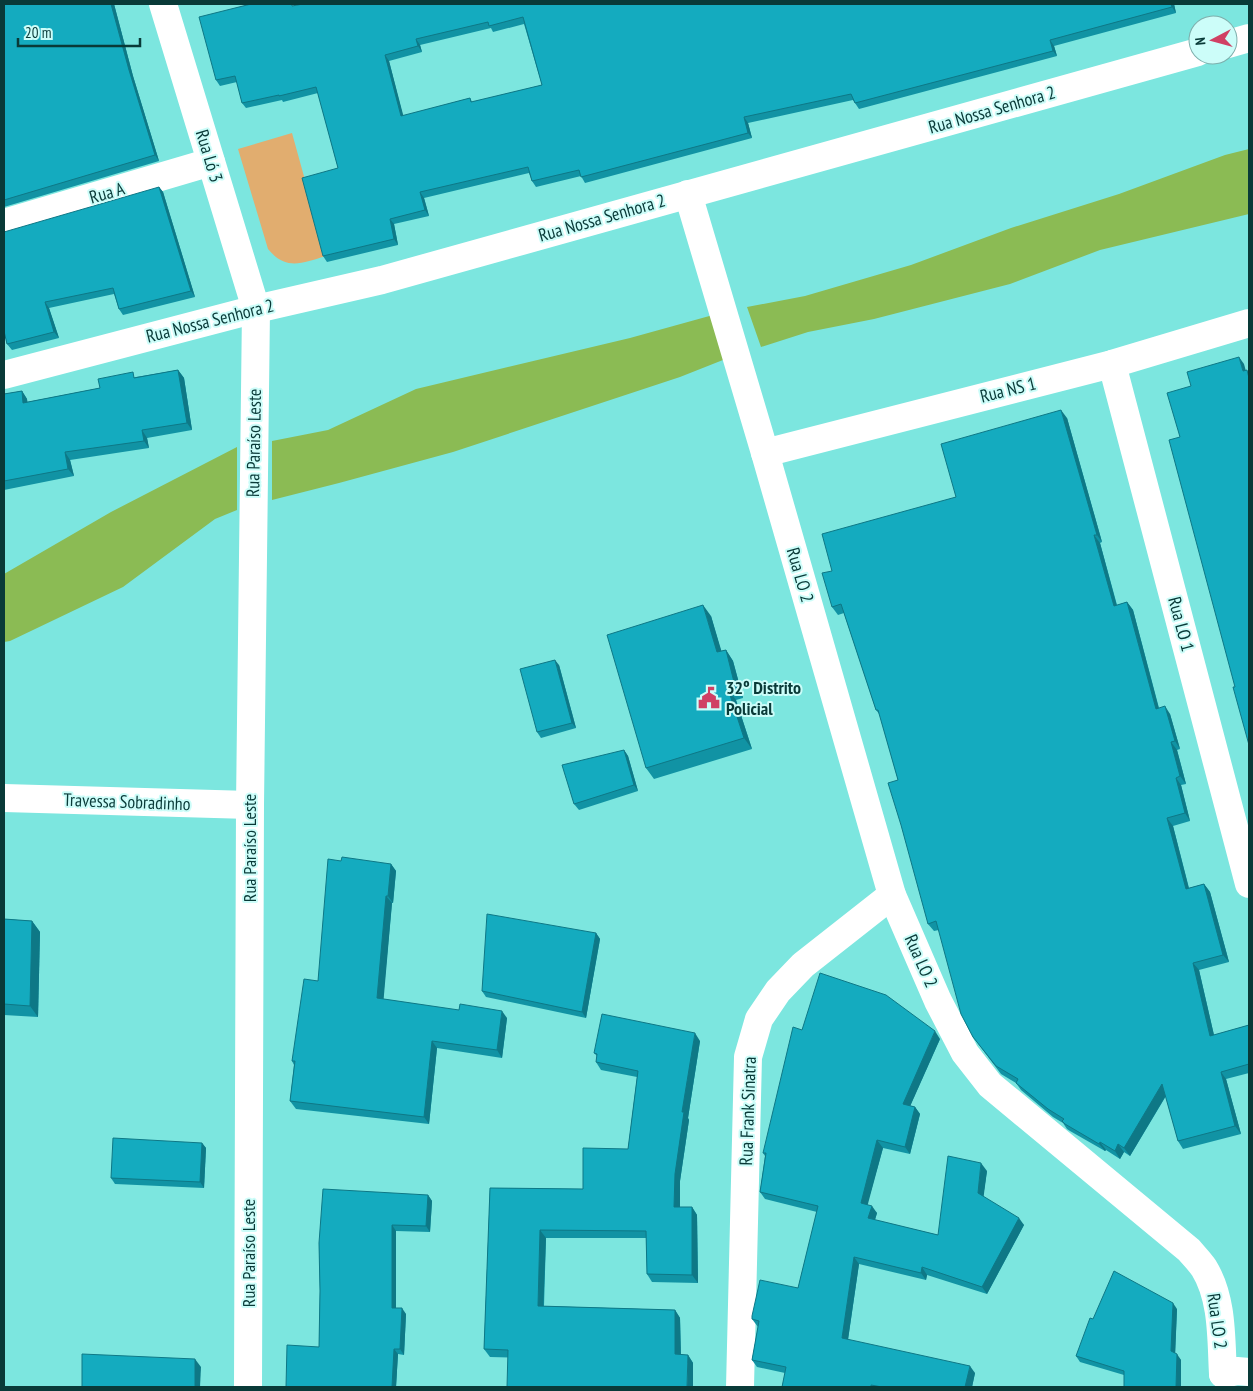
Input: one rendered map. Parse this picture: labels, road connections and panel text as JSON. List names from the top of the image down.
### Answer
{
  "streets": {
    "street": [
      "Rua Nossa Senhora 2",
      "Rua Ló 3",
      "Rua A",
      "Rua NS 1",
      "Rua Paraíso Leste",
      "Rua LO 2",
      "Rua LO 1",
      "Travessa Sobradinho",
      "Rua Frank Sinatra"
    ]
  },
  "crossings": [
    ["Rua Nossa Senhora 2", "Rua Ló 3"],
    ["Rua Nossa Senhora 2", "Rua Paraíso Leste"],
    ["Rua Nossa Senhora 2", "Rua LO 2"],
    ["Rua Ló 3", "Rua A"],
    ["Rua Ló 3", "Rua Paraíso Leste"],
    ["Rua NS 1", "Rua LO 2"],
    ["Rua NS 1", "Rua LO 1"],
    ["Rua Paraíso Leste", "Travessa Sobradinho"],
    ["Rua LO 2", "Rua Frank Sinatra"]
  ],
  "places": {
    "public building": ["32º Distrito Policial"]
  },
  "scale_bar": "20 m",
  "north": "left"
}
